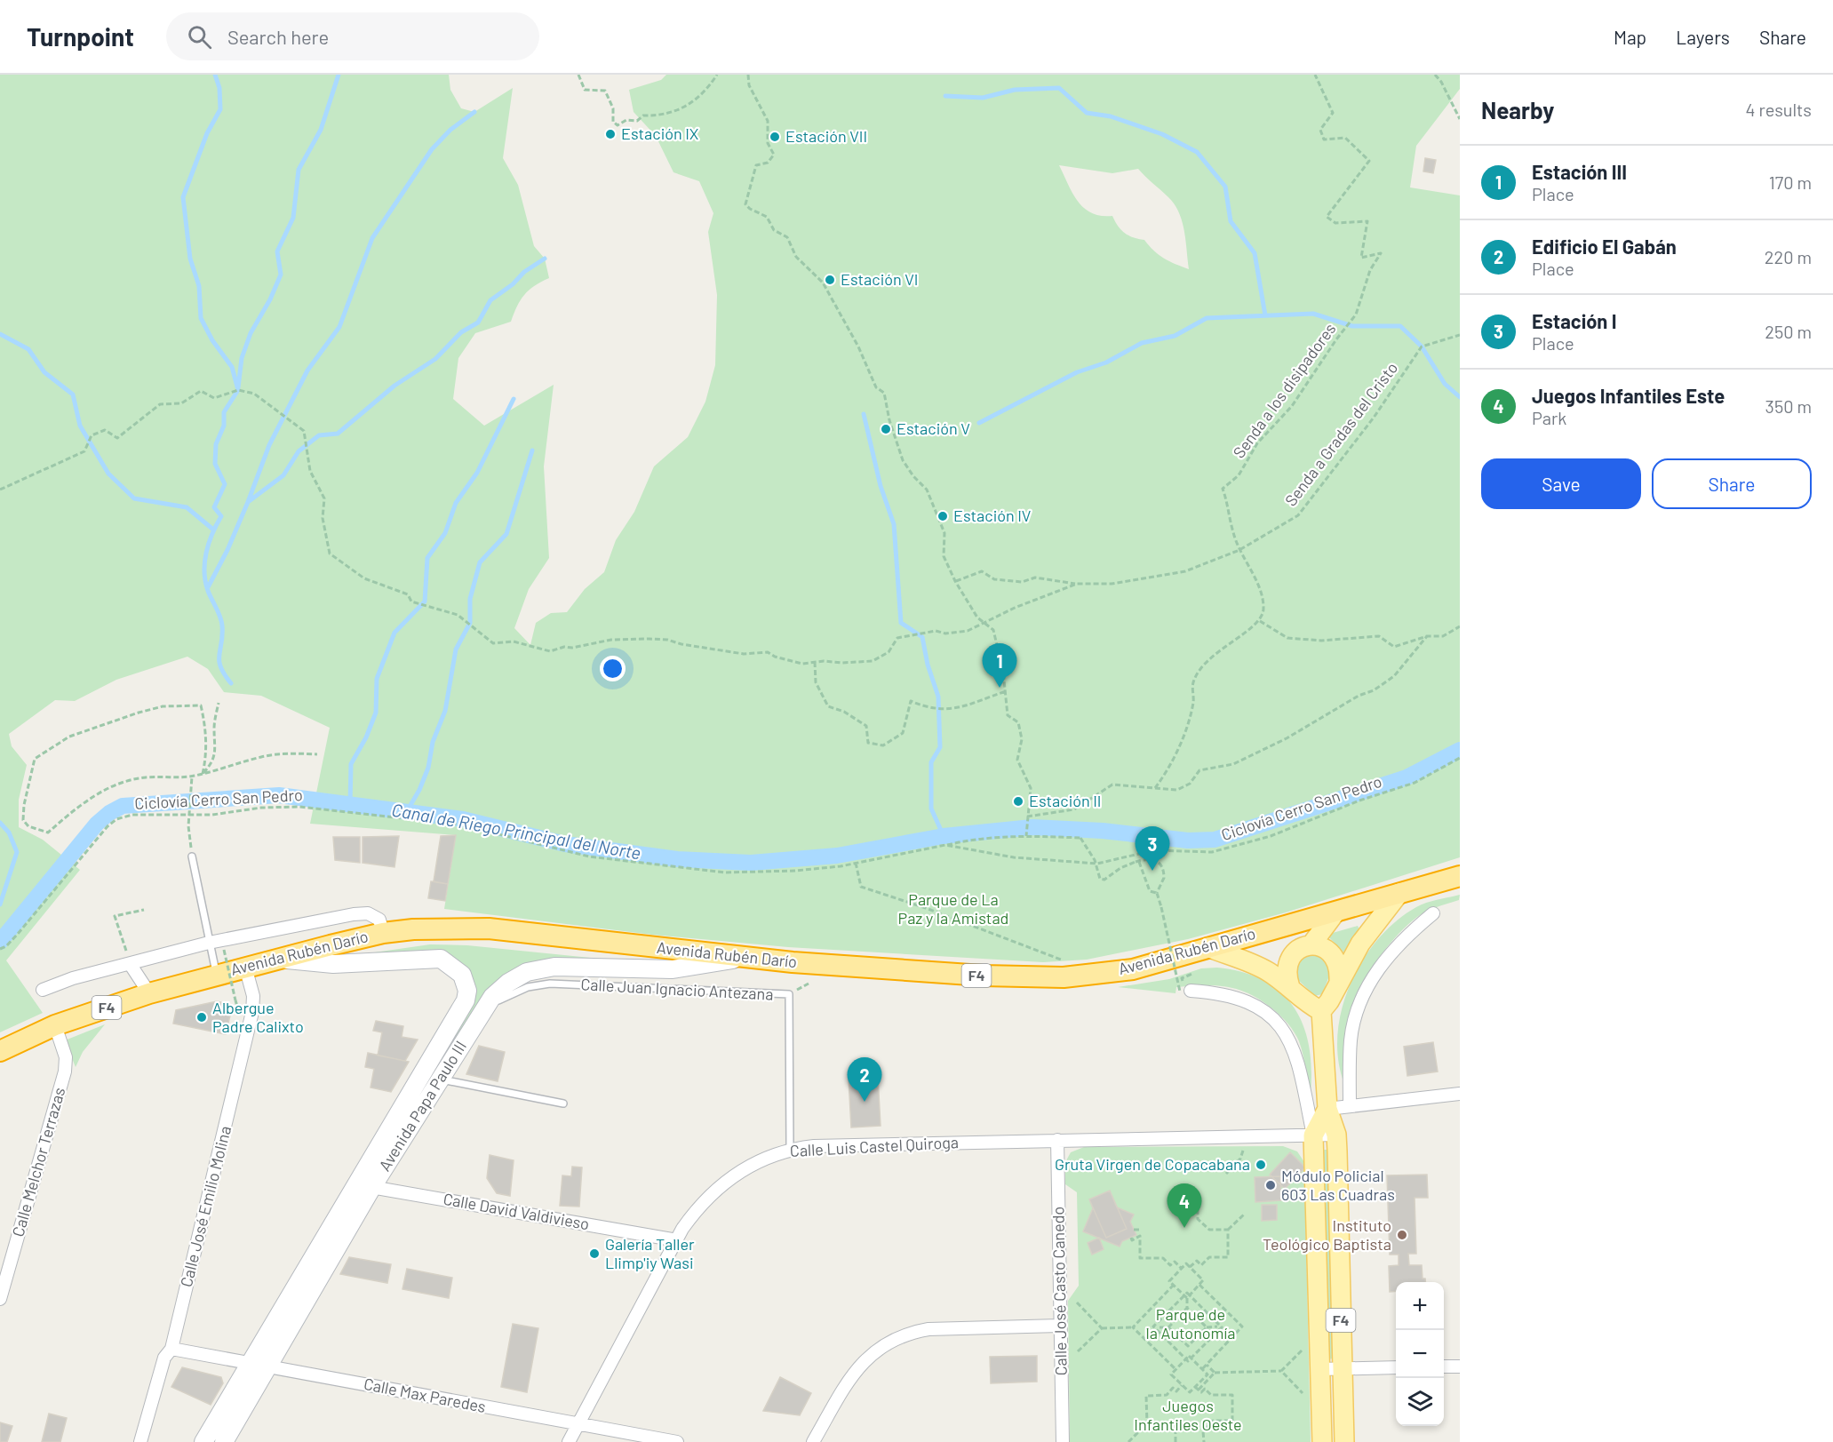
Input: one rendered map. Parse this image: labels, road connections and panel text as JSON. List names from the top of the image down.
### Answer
{
  "streets": {
    "highway": ["Avenida Rubén Darío", "F4"],
    "main road": ["Avenida Papa Paulo III"],
    "street": [
      "Calle Luis Castel Quiroga",
      "Calle Melchor Terrazas",
      "Calle José Emilio Molina",
      "Calle David Valdivieso",
      "Calle José Casto Canedo",
      "Calle Max Paredes"
    ],
    "lane": ["Calle Juan Ignacio Antezana"],
    "path": ["Senda a los disipadores", "Senda a Gradas del Cristo", "Ciclovía Cerro San Pedro"]
  },
  "crossings": [
    ["Senda a los disipadores", "Senda a Gradas del Cristo"],
    ["Avenida Rubén Darío", "Avenida Papa Paulo III"],
    ["Avenida Rubén Darío", "Calle Melchor Terrazas"],
    ["Avenida Rubén Darío", "Calle José Emilio Molina"],
    ["F4", "Calle Luis Castel Quiroga"],
    ["Calle Juan Ignacio Antezana", "Avenida Papa Paulo III"],
    ["Calle Juan Ignacio Antezana", "Calle Luis Castel Quiroga"],
    ["Avenida Papa Paulo III", "Calle David Valdivieso"],
    ["Avenida Papa Paulo III", "Calle Max Paredes"],
    ["Calle Luis Castel Quiroga", "Calle David Valdivieso"],
    ["Calle Luis Castel Quiroga", "Calle José Casto Canedo"],
    ["Calle Luis Castel Quiroga", "Calle Max Paredes"],
    ["Calle José Emilio Molina", "Calle Max Paredes"]
  ],
  "water": ["Canal de Riego Principal del Norte"],
  "parks": ["Parque de La Paz y la Amistad", "Parque de la Autonomía", "Juegos Infantiles Oeste"],
  "places": [
    "Estación IX",
    "Estación VII",
    "Estación VI",
    "Estación V",
    "Estación IV",
    "Estación II",
    "Albergue Padre Calixto",
    "Gruta Virgen de Copacabana",
    "Módulo Policial 603 Las Cuadras",
    "Instituto Teológico Baptista",
    "Galería Taller Llimp'iy Wasi"
  ],
  "page": {
    "header": "Turnpoint",
    "search": "Search here",
    "nav": ["Map", "Layers", "Share"],
    "heading": ["Nearby", "4 results"],
    "list": [
      {
        "mark": "1",
        "name": "Estación III",
        "note": "Place",
        "value": "170 m"
      },
      {
        "mark": "2",
        "name": "Edificio El Gabán",
        "note": "Place",
        "value": "220 m"
      },
      {
        "mark": "3",
        "name": "Estación I",
        "note": "Place",
        "value": "250 m"
      },
      {
        "mark": "4",
        "name": "Juegos Infantiles Este",
        "note": "Park",
        "value": "350 m"
      }
    ],
    "buttons": ["Save", "Share"],
    "pins": [
      "1",
      "3",
      "2",
      "4"
    ],
    "map_buttons": ["+", "−"]
  }
}
